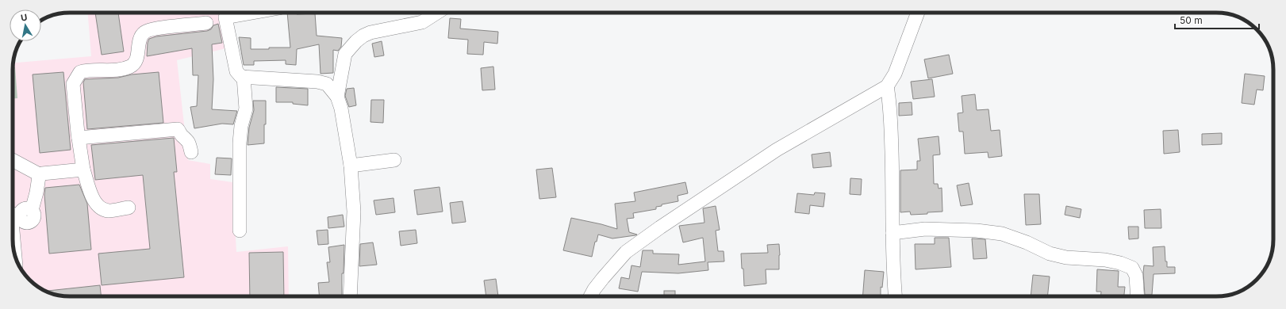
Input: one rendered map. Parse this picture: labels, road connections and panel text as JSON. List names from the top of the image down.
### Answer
{
  "scale_bar": "50 m",
  "north": "top"
}
